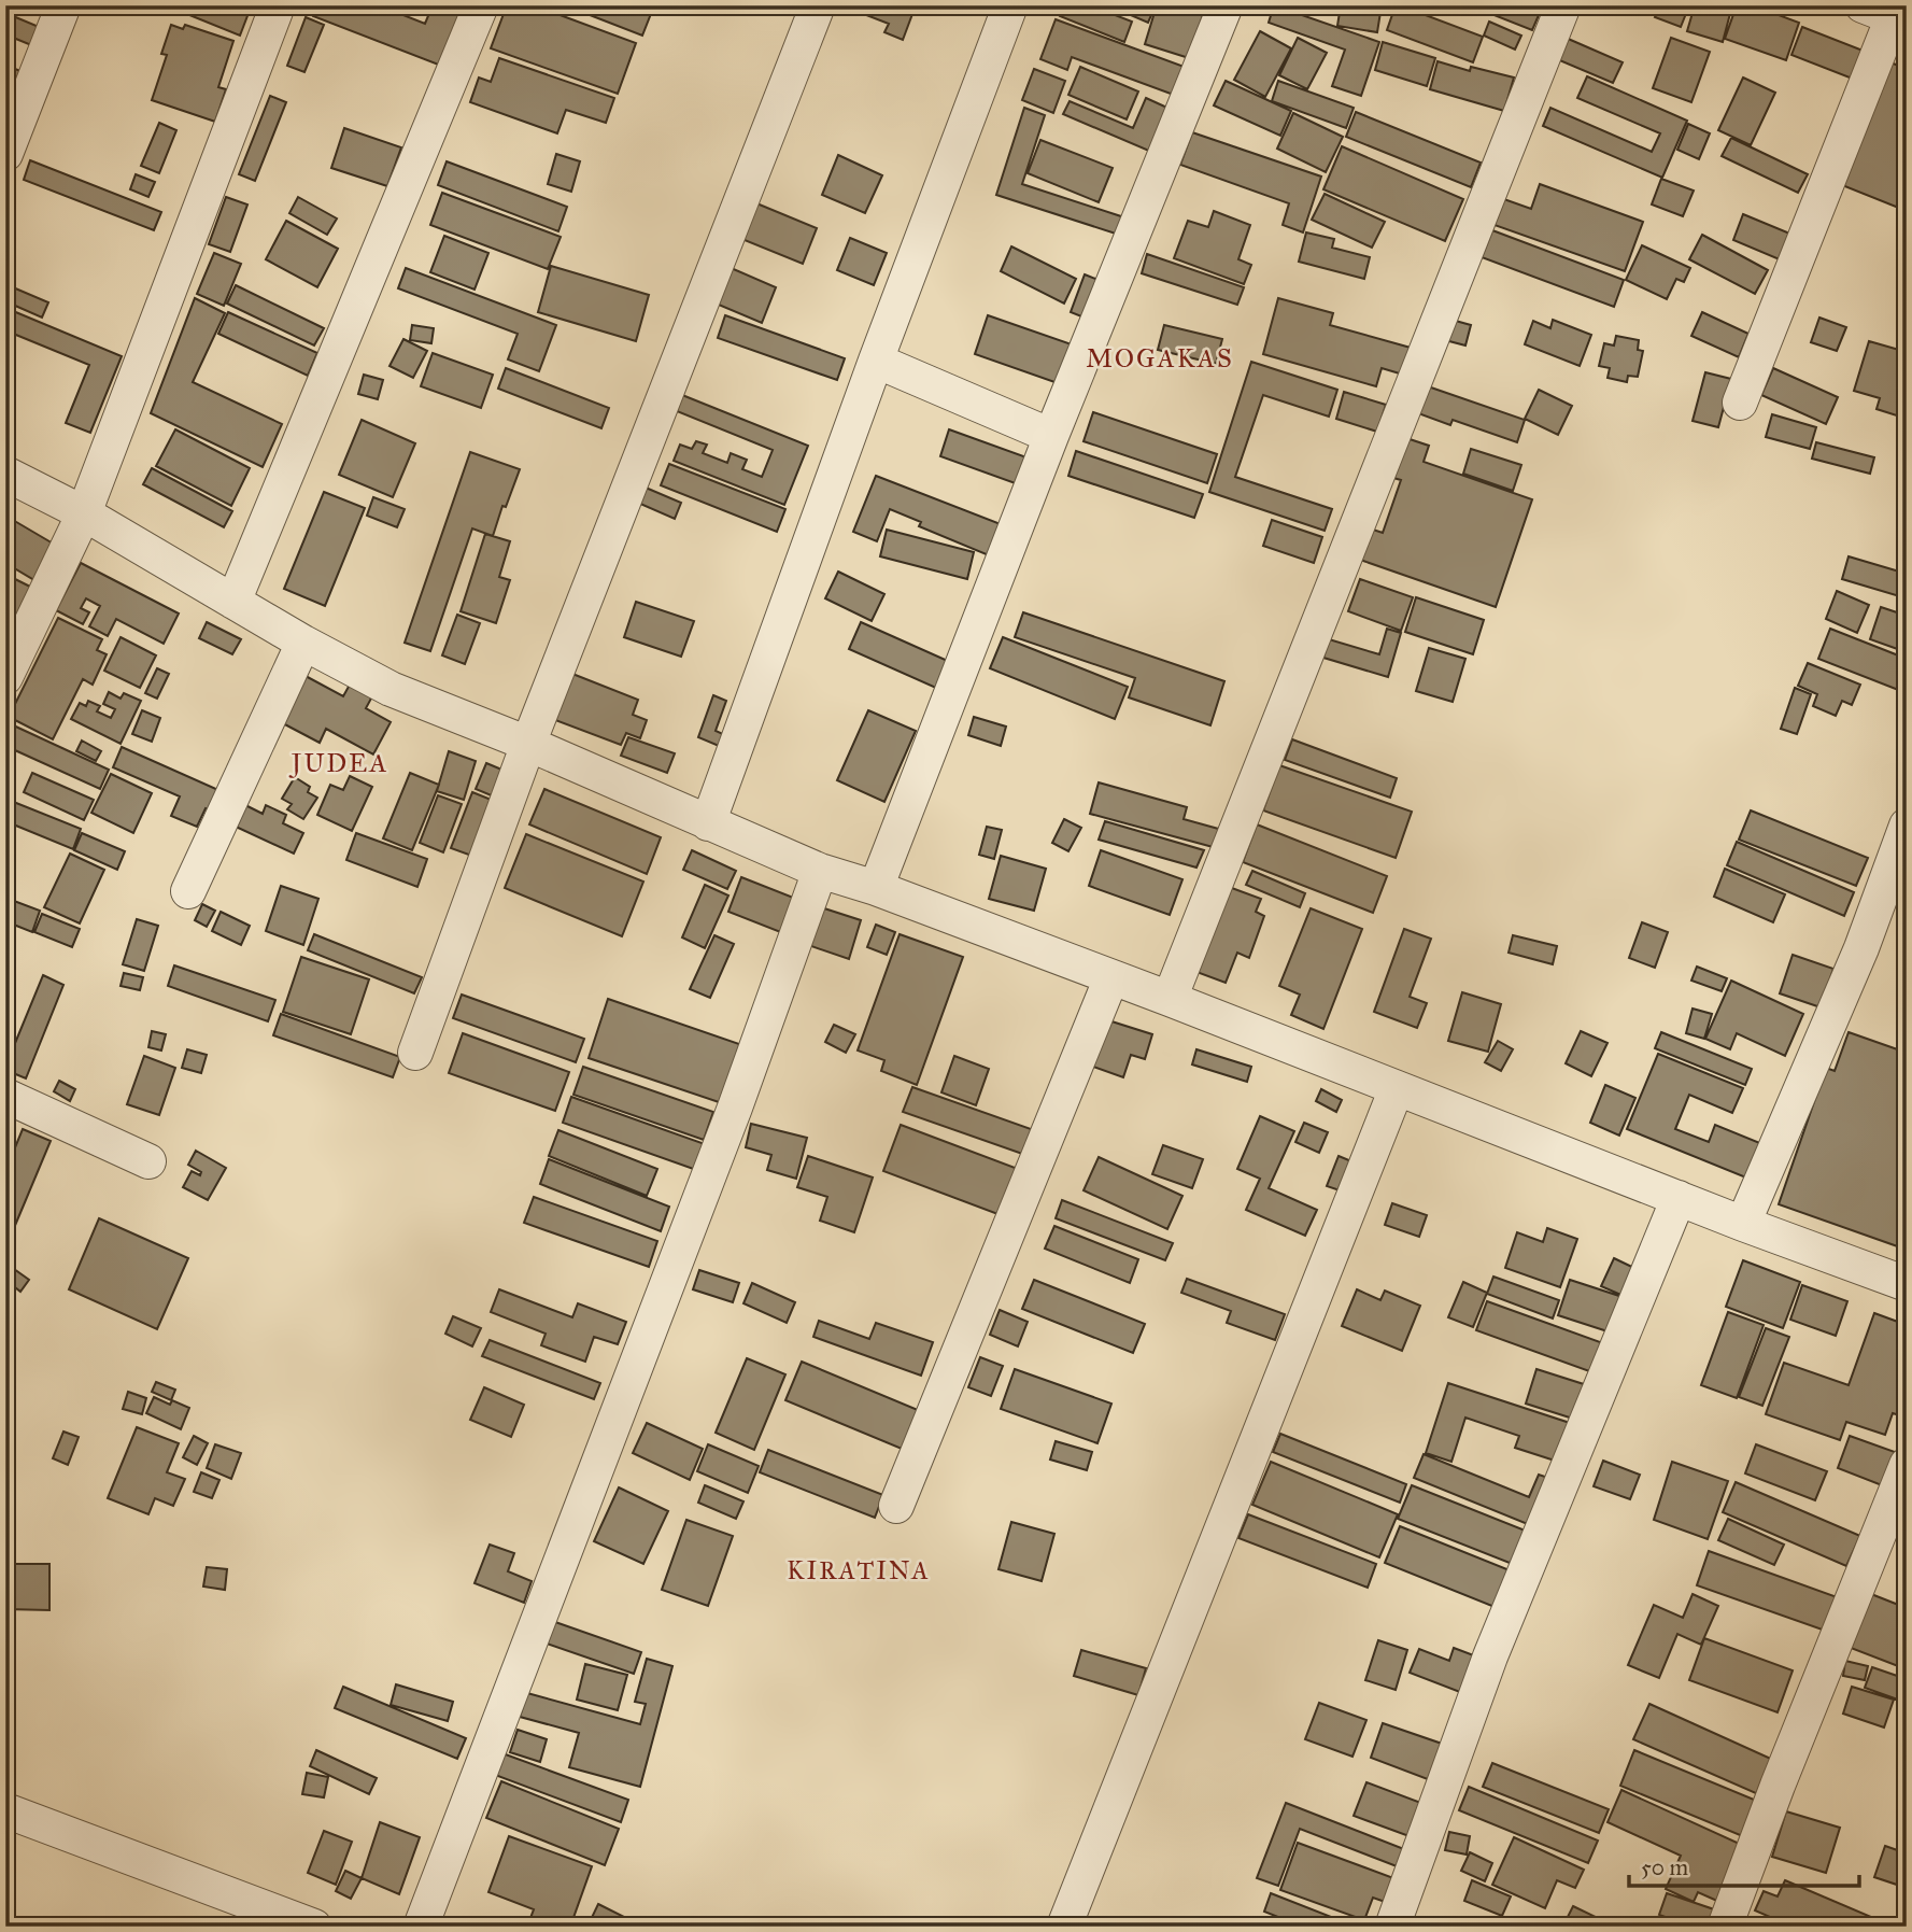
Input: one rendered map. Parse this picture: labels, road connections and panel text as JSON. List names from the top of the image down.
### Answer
{
  "districts": ["MOGAKAS", "JUDEA", "KIRATINA"],
  "scale_bar": "50 m"
}
